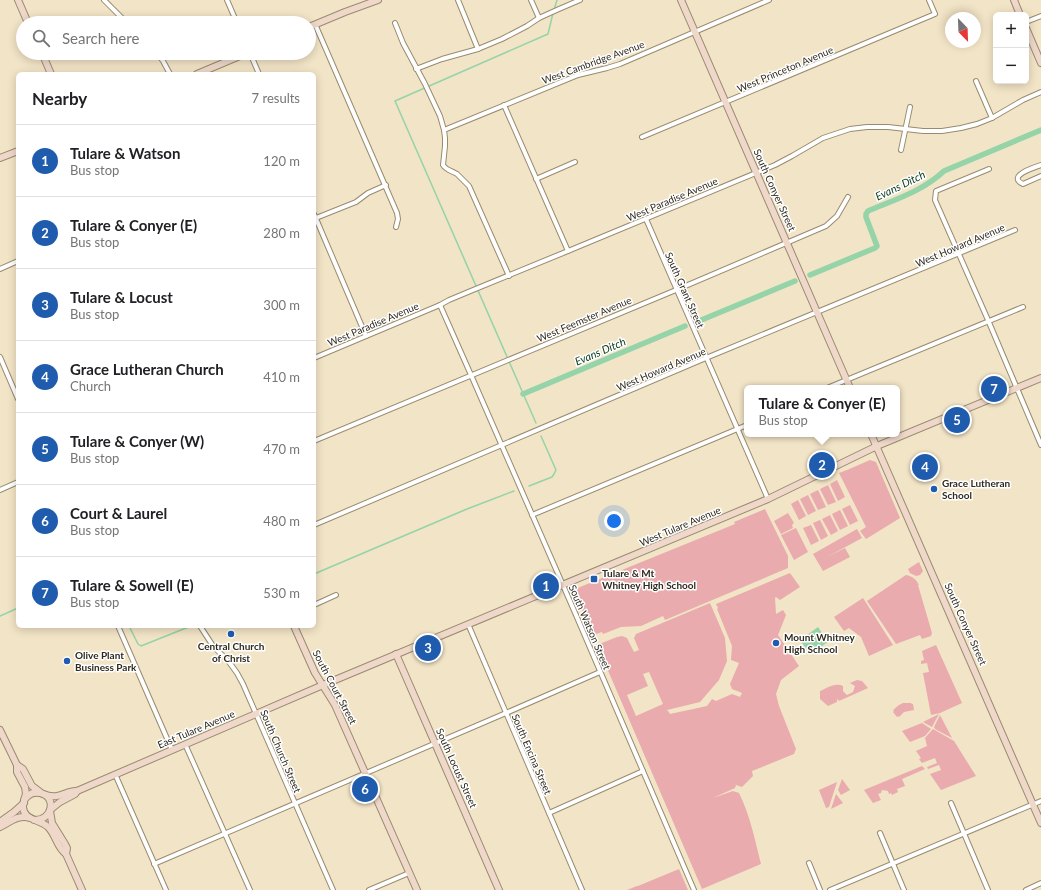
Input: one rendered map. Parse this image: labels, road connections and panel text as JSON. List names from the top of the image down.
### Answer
{
  "streets": {
    "street": [
      "West Cambridge Avenue",
      "West Princeton Avenue",
      "South Conyer Street",
      "West Paradise Avenue",
      "West Howard Avenue",
      "South Grant Street",
      "West Feemster Avenue",
      "West Tulare Avenue",
      "South Watson Street",
      "South Court Street",
      "East Tulare Avenue",
      "South Church Street",
      "South Encina Street",
      "South Locust Street"
    ]
  },
  "crossings": [
    ["West Cambridge Avenue", "South Conyer Street"],
    ["West Princeton Avenue", "South Conyer Street"],
    ["South Conyer Street", "West Paradise Avenue"],
    ["South Conyer Street", "West Howard Avenue"],
    ["South Conyer Street", "West Feemster Avenue"],
    ["South Conyer Street", "West Tulare Avenue"],
    ["West Paradise Avenue", "South Grant Street"],
    ["West Paradise Avenue", "South Watson Street"],
    ["West Howard Avenue", "South Grant Street"],
    ["West Howard Avenue", "South Watson Street"],
    ["South Grant Street", "West Feemster Avenue"],
    ["South Grant Street", "West Tulare Avenue"],
    ["West Feemster Avenue", "South Watson Street"],
    ["West Tulare Avenue", "South Watson Street"],
    ["West Tulare Avenue", "South Court Street"],
    ["West Tulare Avenue", "East Tulare Avenue"],
    ["West Tulare Avenue", "South Encina Street"],
    ["West Tulare Avenue", "South Locust Street"],
    ["South Court Street", "East Tulare Avenue"],
    ["East Tulare Avenue", "South Church Street"]
  ],
  "water": ["Evans Ditch"],
  "places": {
    "other": [
      "Grace Lutheran School",
      "Central Church of Christ",
      "Mount Whitney High School",
      "Olive Plant Business Park"
    ],
    "transit": ["Tulare & Mt Whitney High School"]
  },
  "north": "bottom right",
  "page": {
    "map_buttons": ["+", "−"],
    "search": "Search here",
    "heading": ["Nearby", "7 results"],
    "list": [
      {
        "mark": "1",
        "name": "Tulare & Watson",
        "note": "Bus stop",
        "value": "120 m"
      },
      {
        "mark": "2",
        "name": "Tulare & Conyer (E)",
        "note": "Bus stop",
        "value": "280 m"
      },
      {
        "mark": "3",
        "name": "Tulare & Locust",
        "note": "Bus stop",
        "value": "300 m"
      },
      {
        "mark": "4",
        "name": "Grace Lutheran Church",
        "note": "Church",
        "value": "410 m"
      },
      {
        "mark": "5",
        "name": "Tulare & Conyer (W)",
        "note": "Bus stop",
        "value": "470 m"
      },
      {
        "mark": "6",
        "name": "Court & Laurel",
        "note": "Bus stop",
        "value": "480 m"
      },
      {
        "mark": "7",
        "name": "Tulare & Sowell (E)",
        "note": "Bus stop",
        "value": "530 m"
      }
    ],
    "pins": [
      "7",
      "5",
      "2",
      "4",
      "1",
      "3",
      "6"
    ],
    "popup": ["Tulare & Conyer (E)", "Bus stop"]
  }
}
